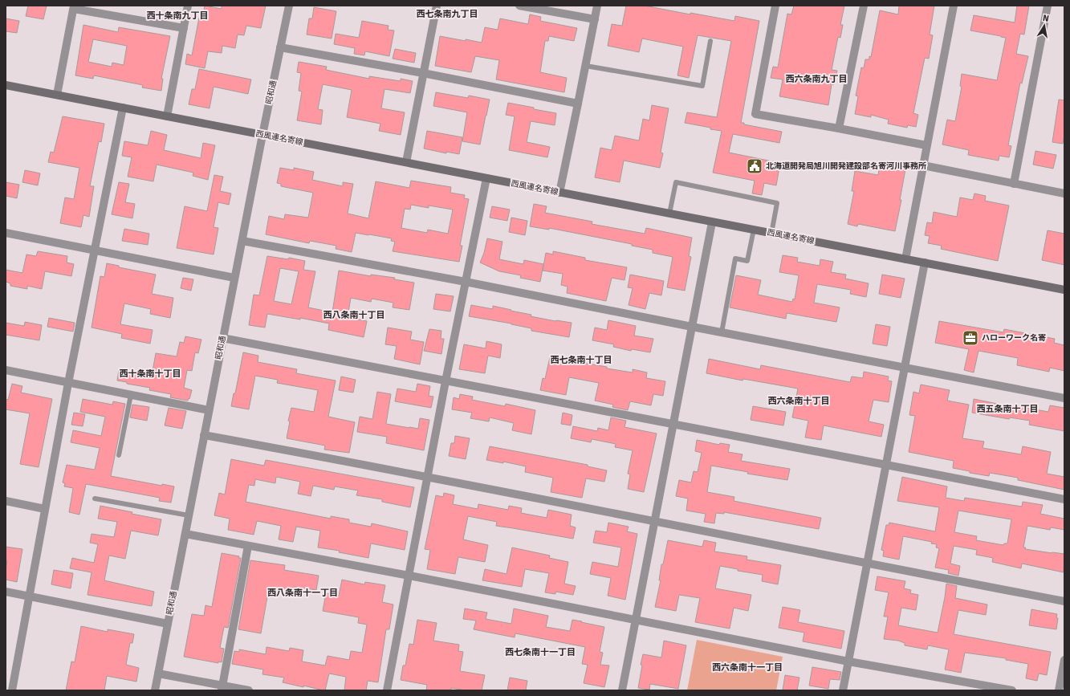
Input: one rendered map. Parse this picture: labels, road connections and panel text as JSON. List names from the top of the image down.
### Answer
{
  "streets": {
    "main road": ["西風連名寄線"],
    "street": ["昭和通"]
  },
  "crossings": [
    ["昭和通", "西風連名寄線"]
  ],
  "districts": [
    "西七条南九丁目",
    "西十条南九丁目",
    "西六条南九丁目",
    "西八条南十丁目",
    "西七条南十丁目",
    "西十条南十丁目",
    "西六条南十丁目",
    "西五条南十丁目",
    "西八条南十一丁目",
    "西七条南十一丁目",
    "西六条南十一丁目"
  ],
  "places": {
    "public building": ["北海道開発局旭川開発建設部名寄河川事務所"],
    "office": ["ハローワーク名寄"]
  },
  "north": "top"
}
